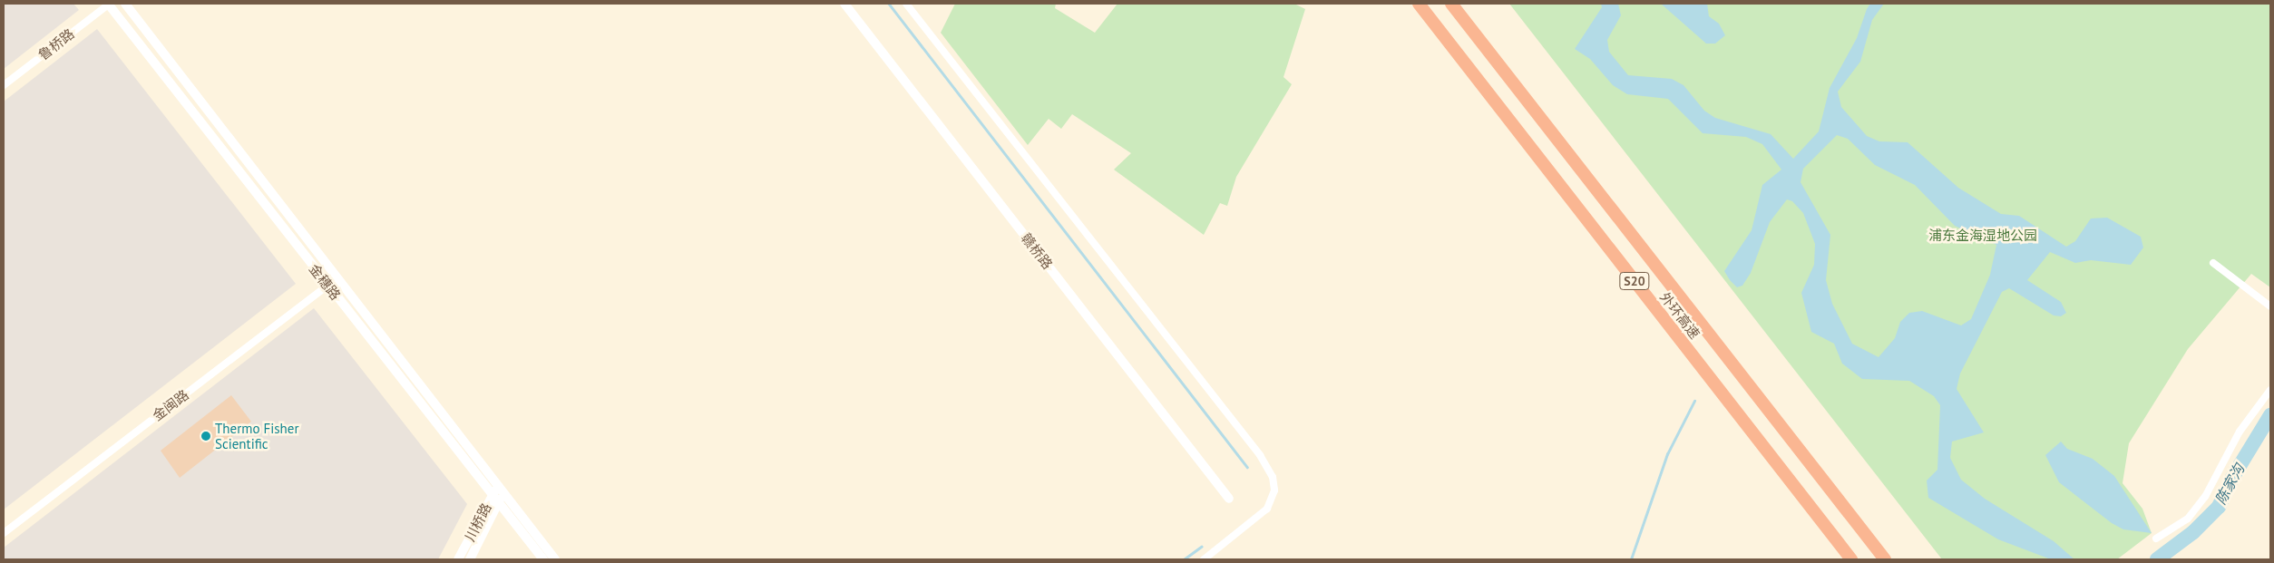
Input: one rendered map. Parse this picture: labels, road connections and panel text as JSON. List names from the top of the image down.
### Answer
{
  "streets": {
    "highway": ["S20", "外环高速"],
    "street": [
      "鲁桥路",
      "赣桥路",
      "金穗路",
      "金闽路",
      "川桥路"
    ]
  },
  "crossings": [
    ["鲁桥路", "金穗路"],
    ["金穗路", "金闽路"],
    ["金穗路", "川桥路"]
  ],
  "water": ["陈家沟"],
  "parks": ["浦东金海湿地公园"],
  "places": ["Thermo Fisher Scientific"]
}
